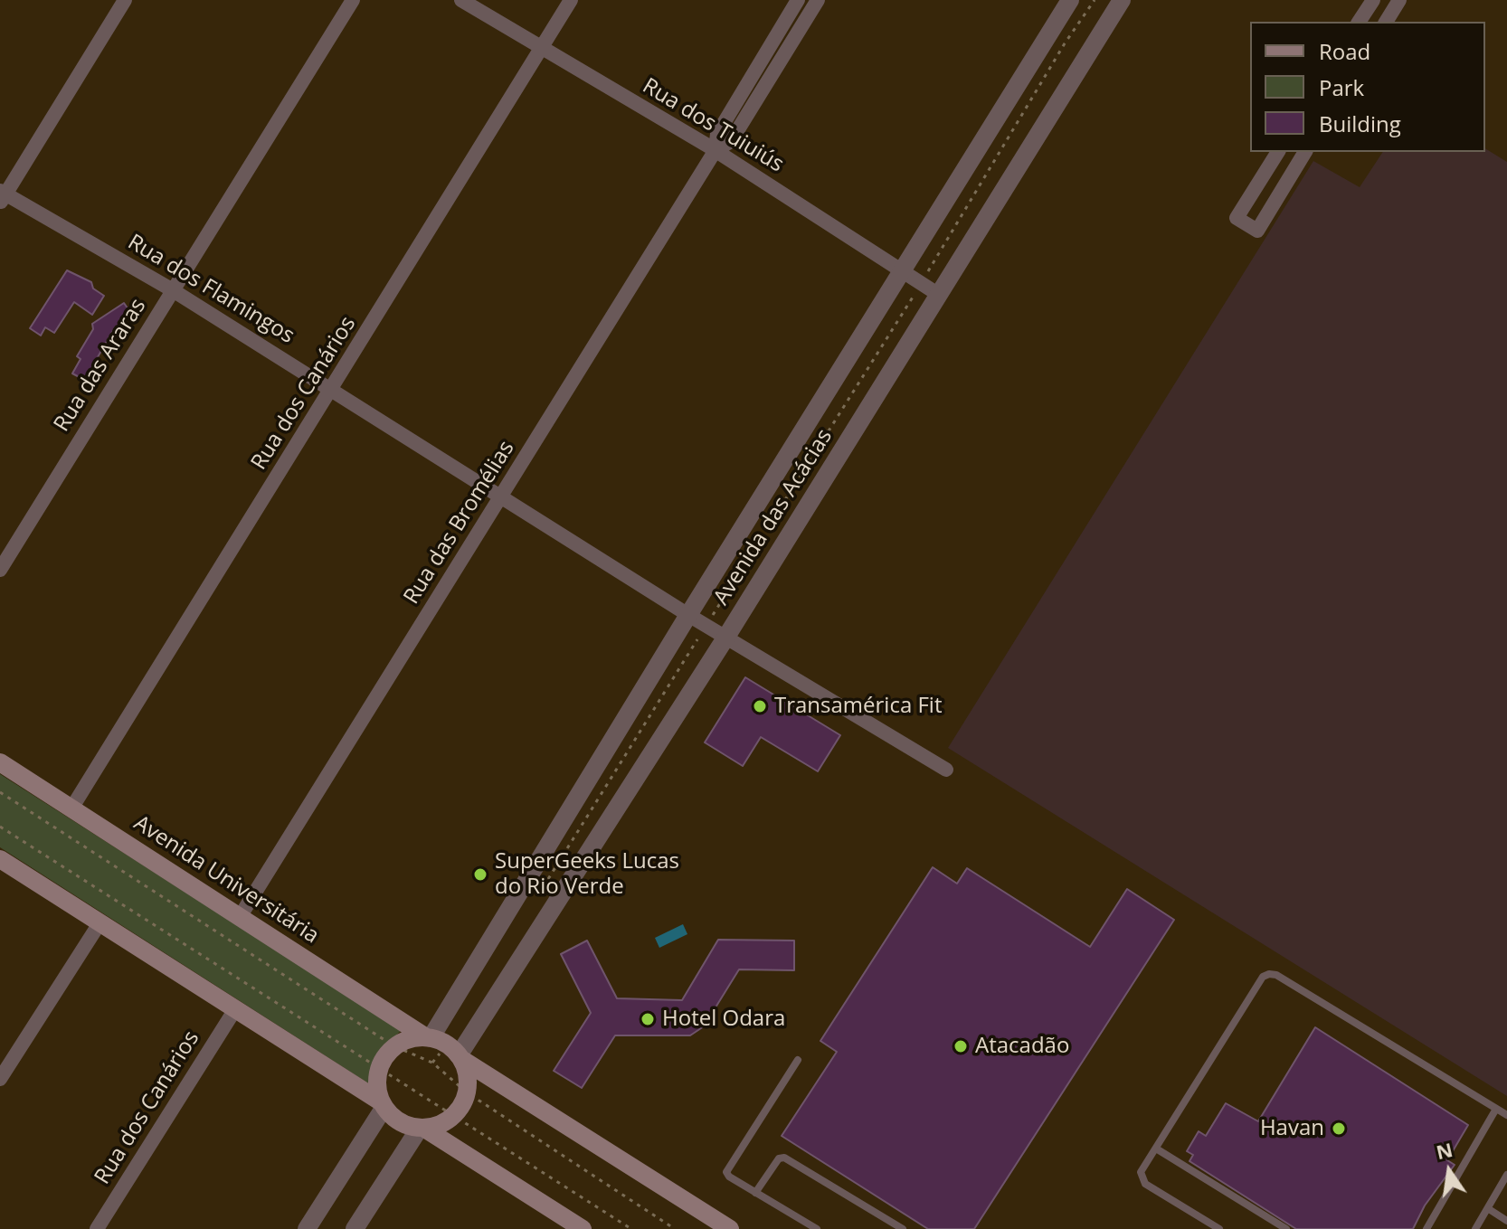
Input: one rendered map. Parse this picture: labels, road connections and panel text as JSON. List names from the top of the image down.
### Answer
{
  "streets": {
    "main road": ["Avenida Universitária"],
    "street": [
      "Rua dos Tuiuiús",
      "Rua dos Flamingos",
      "Rua das Araras",
      "Rua dos Canários",
      "Avenida das Acácias",
      "Rua das Bromélias"
    ]
  },
  "crossings": [
    ["Rua dos Tuiuiús", "Rua dos Canários"],
    ["Rua dos Tuiuiús", "Avenida das Acácias"],
    ["Rua dos Tuiuiús", "Rua das Bromélias"],
    ["Rua dos Flamingos", "Rua das Araras"],
    ["Rua dos Flamingos", "Rua dos Canários"],
    ["Rua dos Flamingos", "Avenida das Acácias"],
    ["Rua dos Flamingos", "Rua das Bromélias"],
    ["Rua dos Canários", "Avenida Universitária"],
    ["Avenida das Acácias", "Avenida Universitária"],
    ["Rua das Bromélias", "Avenida Universitária"]
  ],
  "places": [
    "Transamérica Fit",
    "SuperGeeks Lucas do Rio Verde",
    "Hotel Odara",
    "Atacadão",
    "Havan"
  ],
  "legend": ["Road", "Park", "Building"],
  "north": "top"
}
